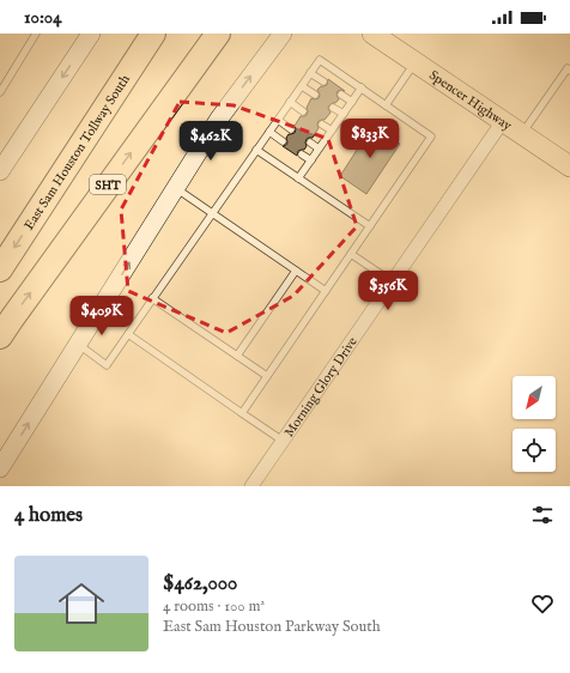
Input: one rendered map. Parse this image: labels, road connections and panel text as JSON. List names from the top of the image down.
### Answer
{
  "streets": {
    "highway": ["East Sam Houston Tollway South", "SHT"],
    "main road": ["Spencer Highway"],
    "street": ["Morning Glory Drive"]
  },
  "crossings": [
    ["Spencer Highway", "Morning Glory Drive"]
  ],
  "north": "bottom left",
  "page": {
    "status": "10:04",
    "price": [
      "$833K",
      "$462K",
      "$356K",
      "$409K"
    ],
    "heading": "4 homes",
    "list": [
      {
        "name": "$462,000",
        "note": "4 rooms · 100 m² · East Sam Houston Parkway South"
      }
    ]
  }
}
